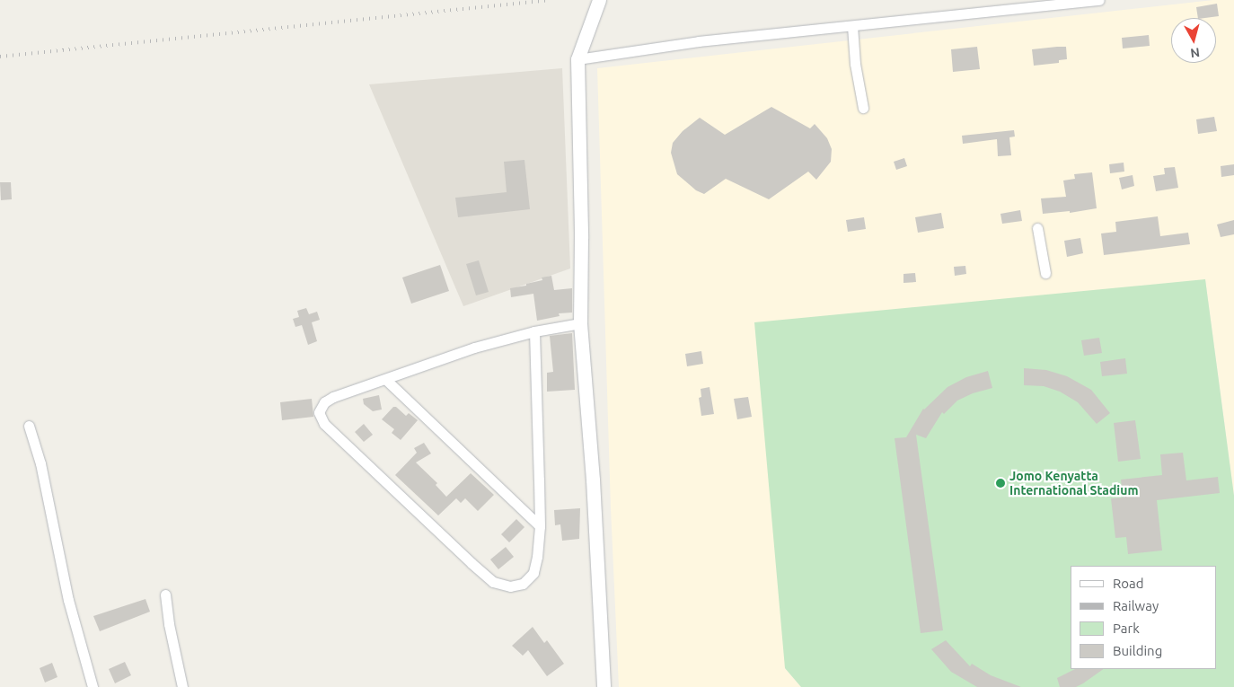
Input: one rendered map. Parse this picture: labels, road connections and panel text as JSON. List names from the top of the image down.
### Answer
{
  "places": ["Jomo Kenyatta International Stadium"],
  "legend": [
    "Road",
    "Railway",
    "Park",
    "Building"
  ],
  "north": "bottom"
}
